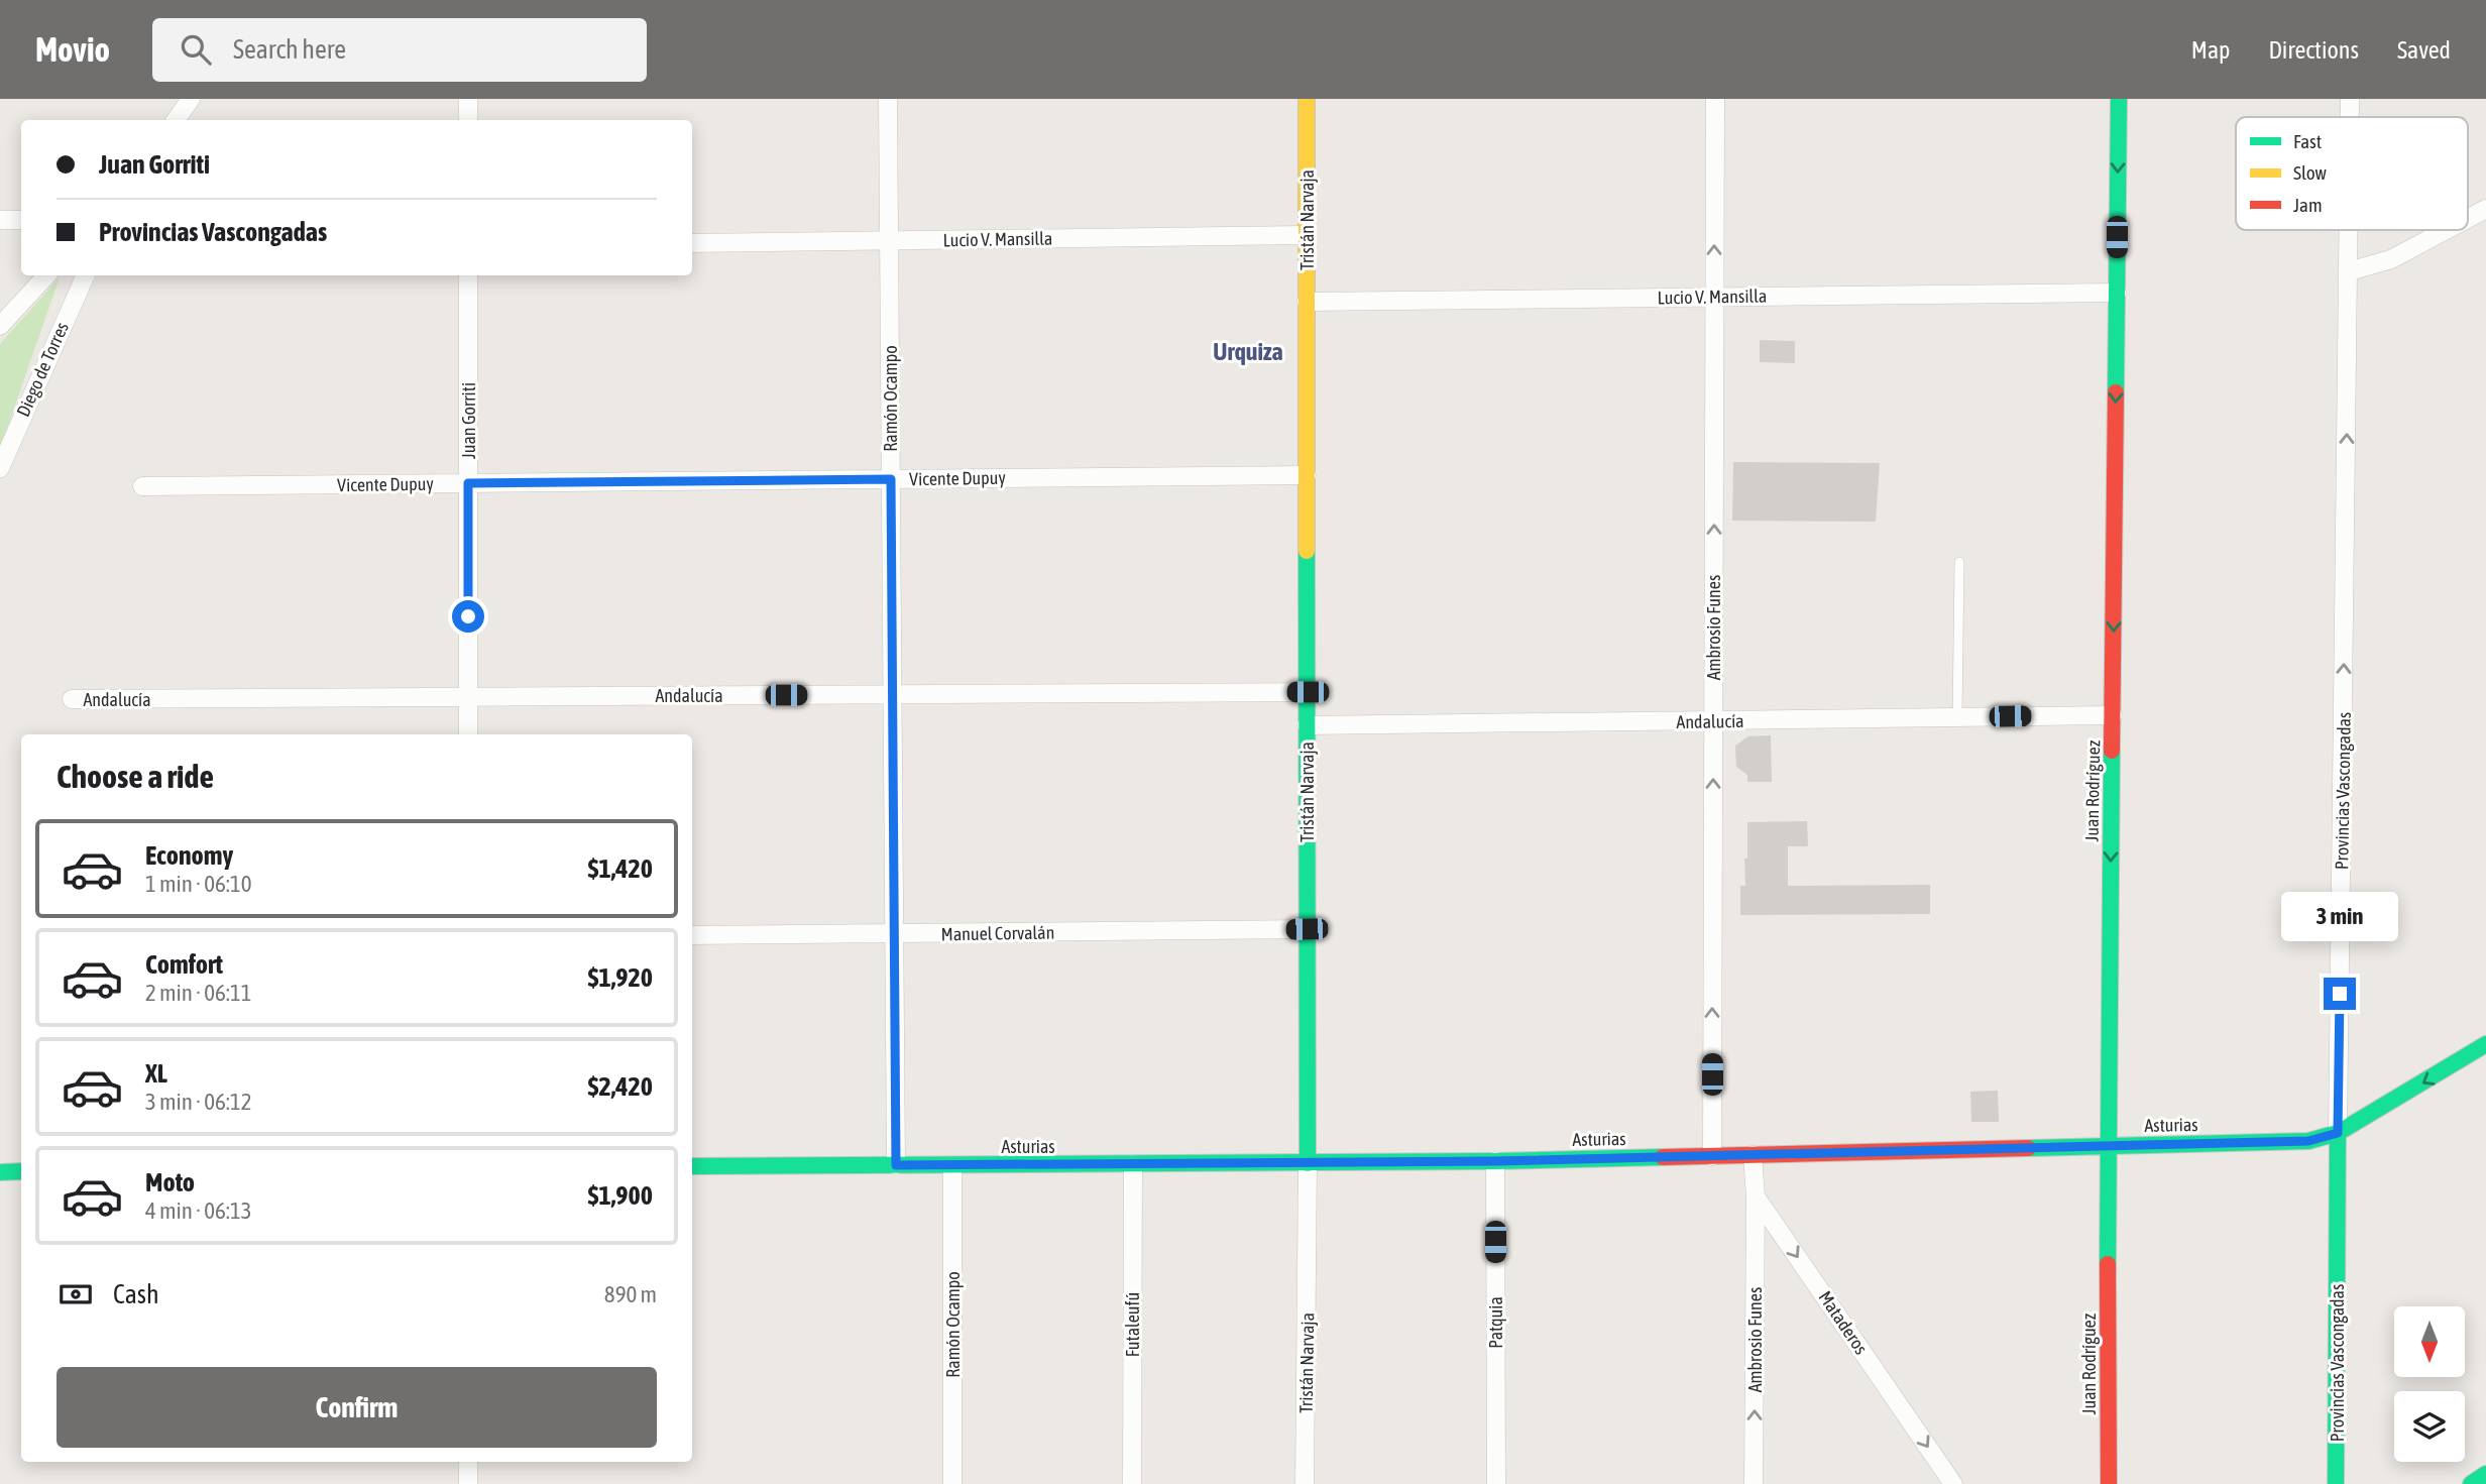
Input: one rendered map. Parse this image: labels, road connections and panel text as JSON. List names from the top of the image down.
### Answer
{
  "streets": {
    "street": [
      "Tristán Narvaja",
      "Lucio V. Mansilla",
      "Diego de Torres",
      "Ramón Ocampo",
      "Juan Gorriti",
      "Vicente Dupuy",
      "Ambrosio Funes",
      "Andalucía",
      "Juan Rodríguez",
      "Provincias Vascongadas",
      "Manuel Corvalán",
      "Asturias",
      "Patquia",
      "Mataderos",
      "Futaleufú"
    ]
  },
  "crossings": [
    ["Tristán Narvaja", "Lucio V. Mansilla"],
    ["Tristán Narvaja", "Vicente Dupuy"],
    ["Tristán Narvaja", "Andalucía"],
    ["Tristán Narvaja", "Manuel Corvalán"],
    ["Tristán Narvaja", "Asturias"],
    ["Lucio V. Mansilla", "Ramón Ocampo"],
    ["Lucio V. Mansilla", "Ambrosio Funes"],
    ["Lucio V. Mansilla", "Juan Rodríguez"],
    ["Ramón Ocampo", "Vicente Dupuy"],
    ["Ramón Ocampo", "Andalucía"],
    ["Ramón Ocampo", "Manuel Corvalán"],
    ["Ramón Ocampo", "Asturias"],
    ["Juan Gorriti", "Vicente Dupuy"],
    ["Juan Gorriti", "Andalucía"],
    ["Ambrosio Funes", "Andalucía"],
    ["Ambrosio Funes", "Asturias"],
    ["Ambrosio Funes", "Mataderos"],
    ["Andalucía", "Juan Rodríguez"],
    ["Juan Rodríguez", "Asturias"],
    ["Provincias Vascongadas", "Asturias"],
    ["Asturias", "Patquia"],
    ["Asturias", "Futaleufú"]
  ],
  "one_way": [
    "Ambrosio Funes",
    "Juan Rodríguez",
    "Provincias Vascongadas",
    "Mataderos"
  ],
  "districts": ["Urquiza"],
  "legend": ["Fast", "Slow", "Jam"],
  "north": "bottom",
  "page": {
    "header": "Movio",
    "search": "Search here",
    "nav": ["Map", "Directions", "Saved"],
    "banner": ["Juan Gorriti", "Provincias Vascongadas"],
    "heading": "Choose a ride",
    "list": [
      {
        "name": "Economy",
        "note": "1 min · 06:10",
        "value": "$1,420"
      },
      {
        "name": "Comfort",
        "note": "2 min · 06:11",
        "value": "$1,920"
      },
      {
        "name": "XL",
        "note": "3 min · 06:12",
        "value": "$2,420"
      },
      {
        "name": "Moto",
        "note": "4 min · 06:13",
        "value": "$1,900"
      }
    ],
    "bubble": "3 min",
    "pay": ["Cash", "890 m"],
    "buttons": "Confirm"
  }
}
